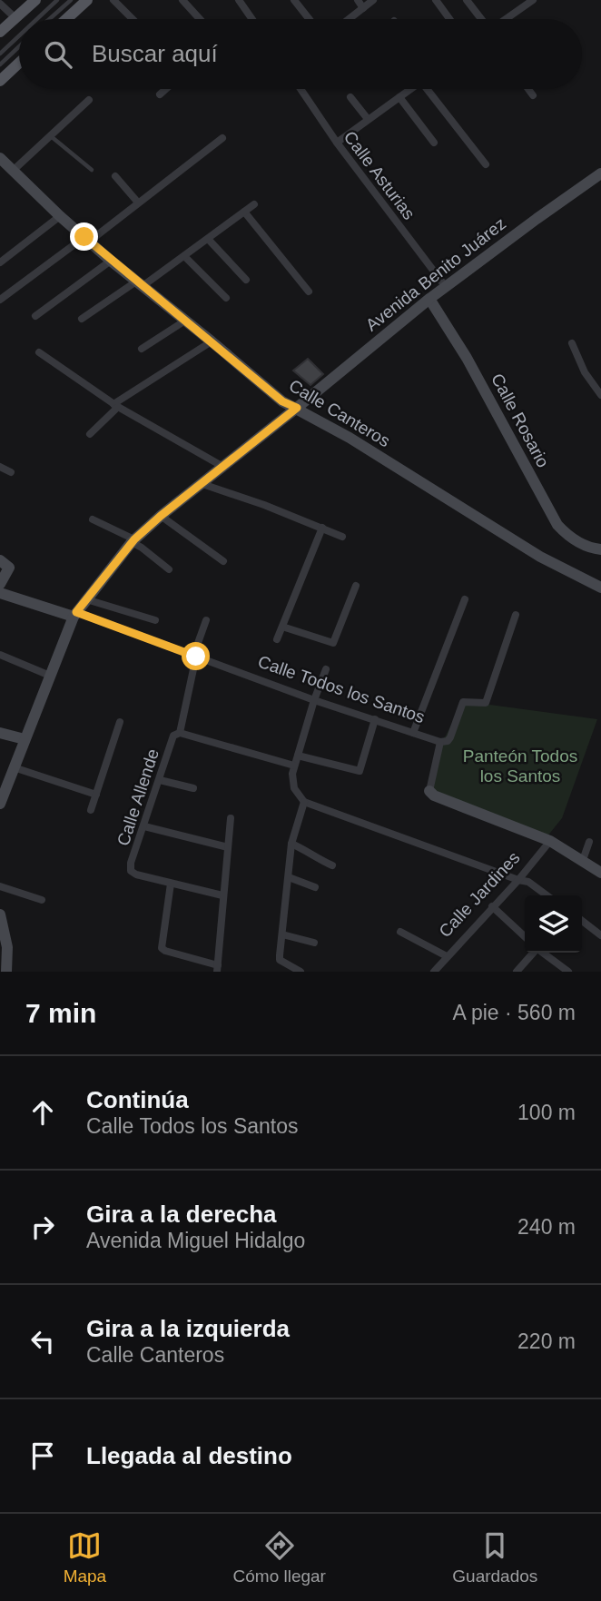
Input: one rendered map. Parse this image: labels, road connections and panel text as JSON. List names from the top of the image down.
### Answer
{
  "streets": {
    "street": [
      "Calle Asturias",
      "Avenida Benito Juárez",
      "Calle Canteros",
      "Calle Rosario",
      "Calle Todos los Santos",
      "Calle Allende",
      "Calle Jardines"
    ]
  },
  "crossings": [
    ["Calle Asturias", "Avenida Benito Juárez"],
    ["Avenida Benito Juárez", "Calle Canteros"],
    ["Avenida Benito Juárez", "Calle Rosario"],
    ["Avenida Benito Juárez", "Calle Todos los Santos"],
    ["Calle Todos los Santos", "Calle Allende"],
    ["Calle Todos los Santos", "Calle Jardines"]
  ],
  "parks": ["Panteón Todos los Santos"],
  "page": {
    "search": "Buscar aquí",
    "heading": ["7 min", "A pie · 560 m"],
    "list": [
      ["Continúa", "Calle Todos los Santos", "100 m"],
      ["Gira a la derecha", "Avenida Miguel Hidalgo", "240 m"],
      ["Gira a la izquierda", "Calle Canteros", "220 m"],
      "Llegada al destino"
    ],
    "nav": ["Mapa", "Cómo llegar", "Guardados"]
  }
}
